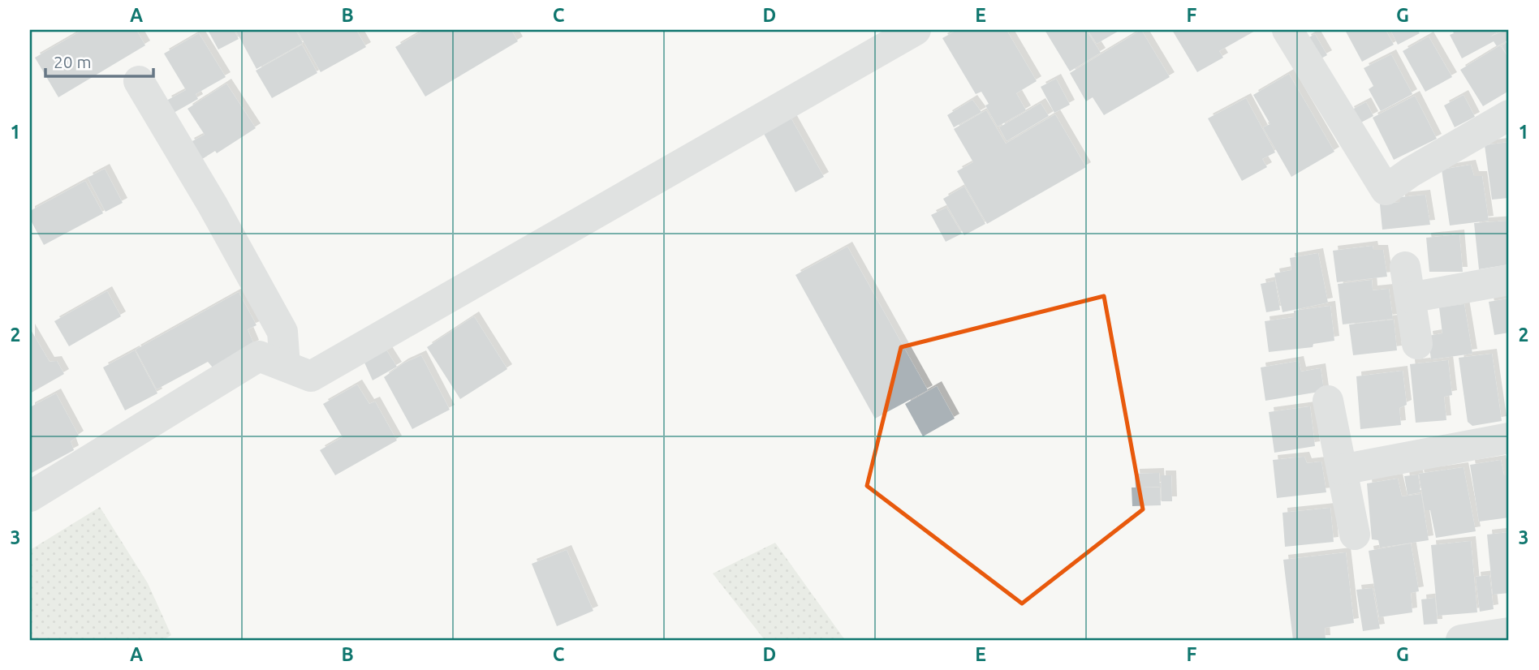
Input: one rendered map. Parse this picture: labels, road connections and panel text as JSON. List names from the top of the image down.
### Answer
{
  "scale_bar": "20 m",
  "grid": {
    "columns": [
      "A",
      "B",
      "C",
      "D",
      "E",
      "F",
      "G"
    ],
    "rows": ["1", "2", "3"]
  }
}
